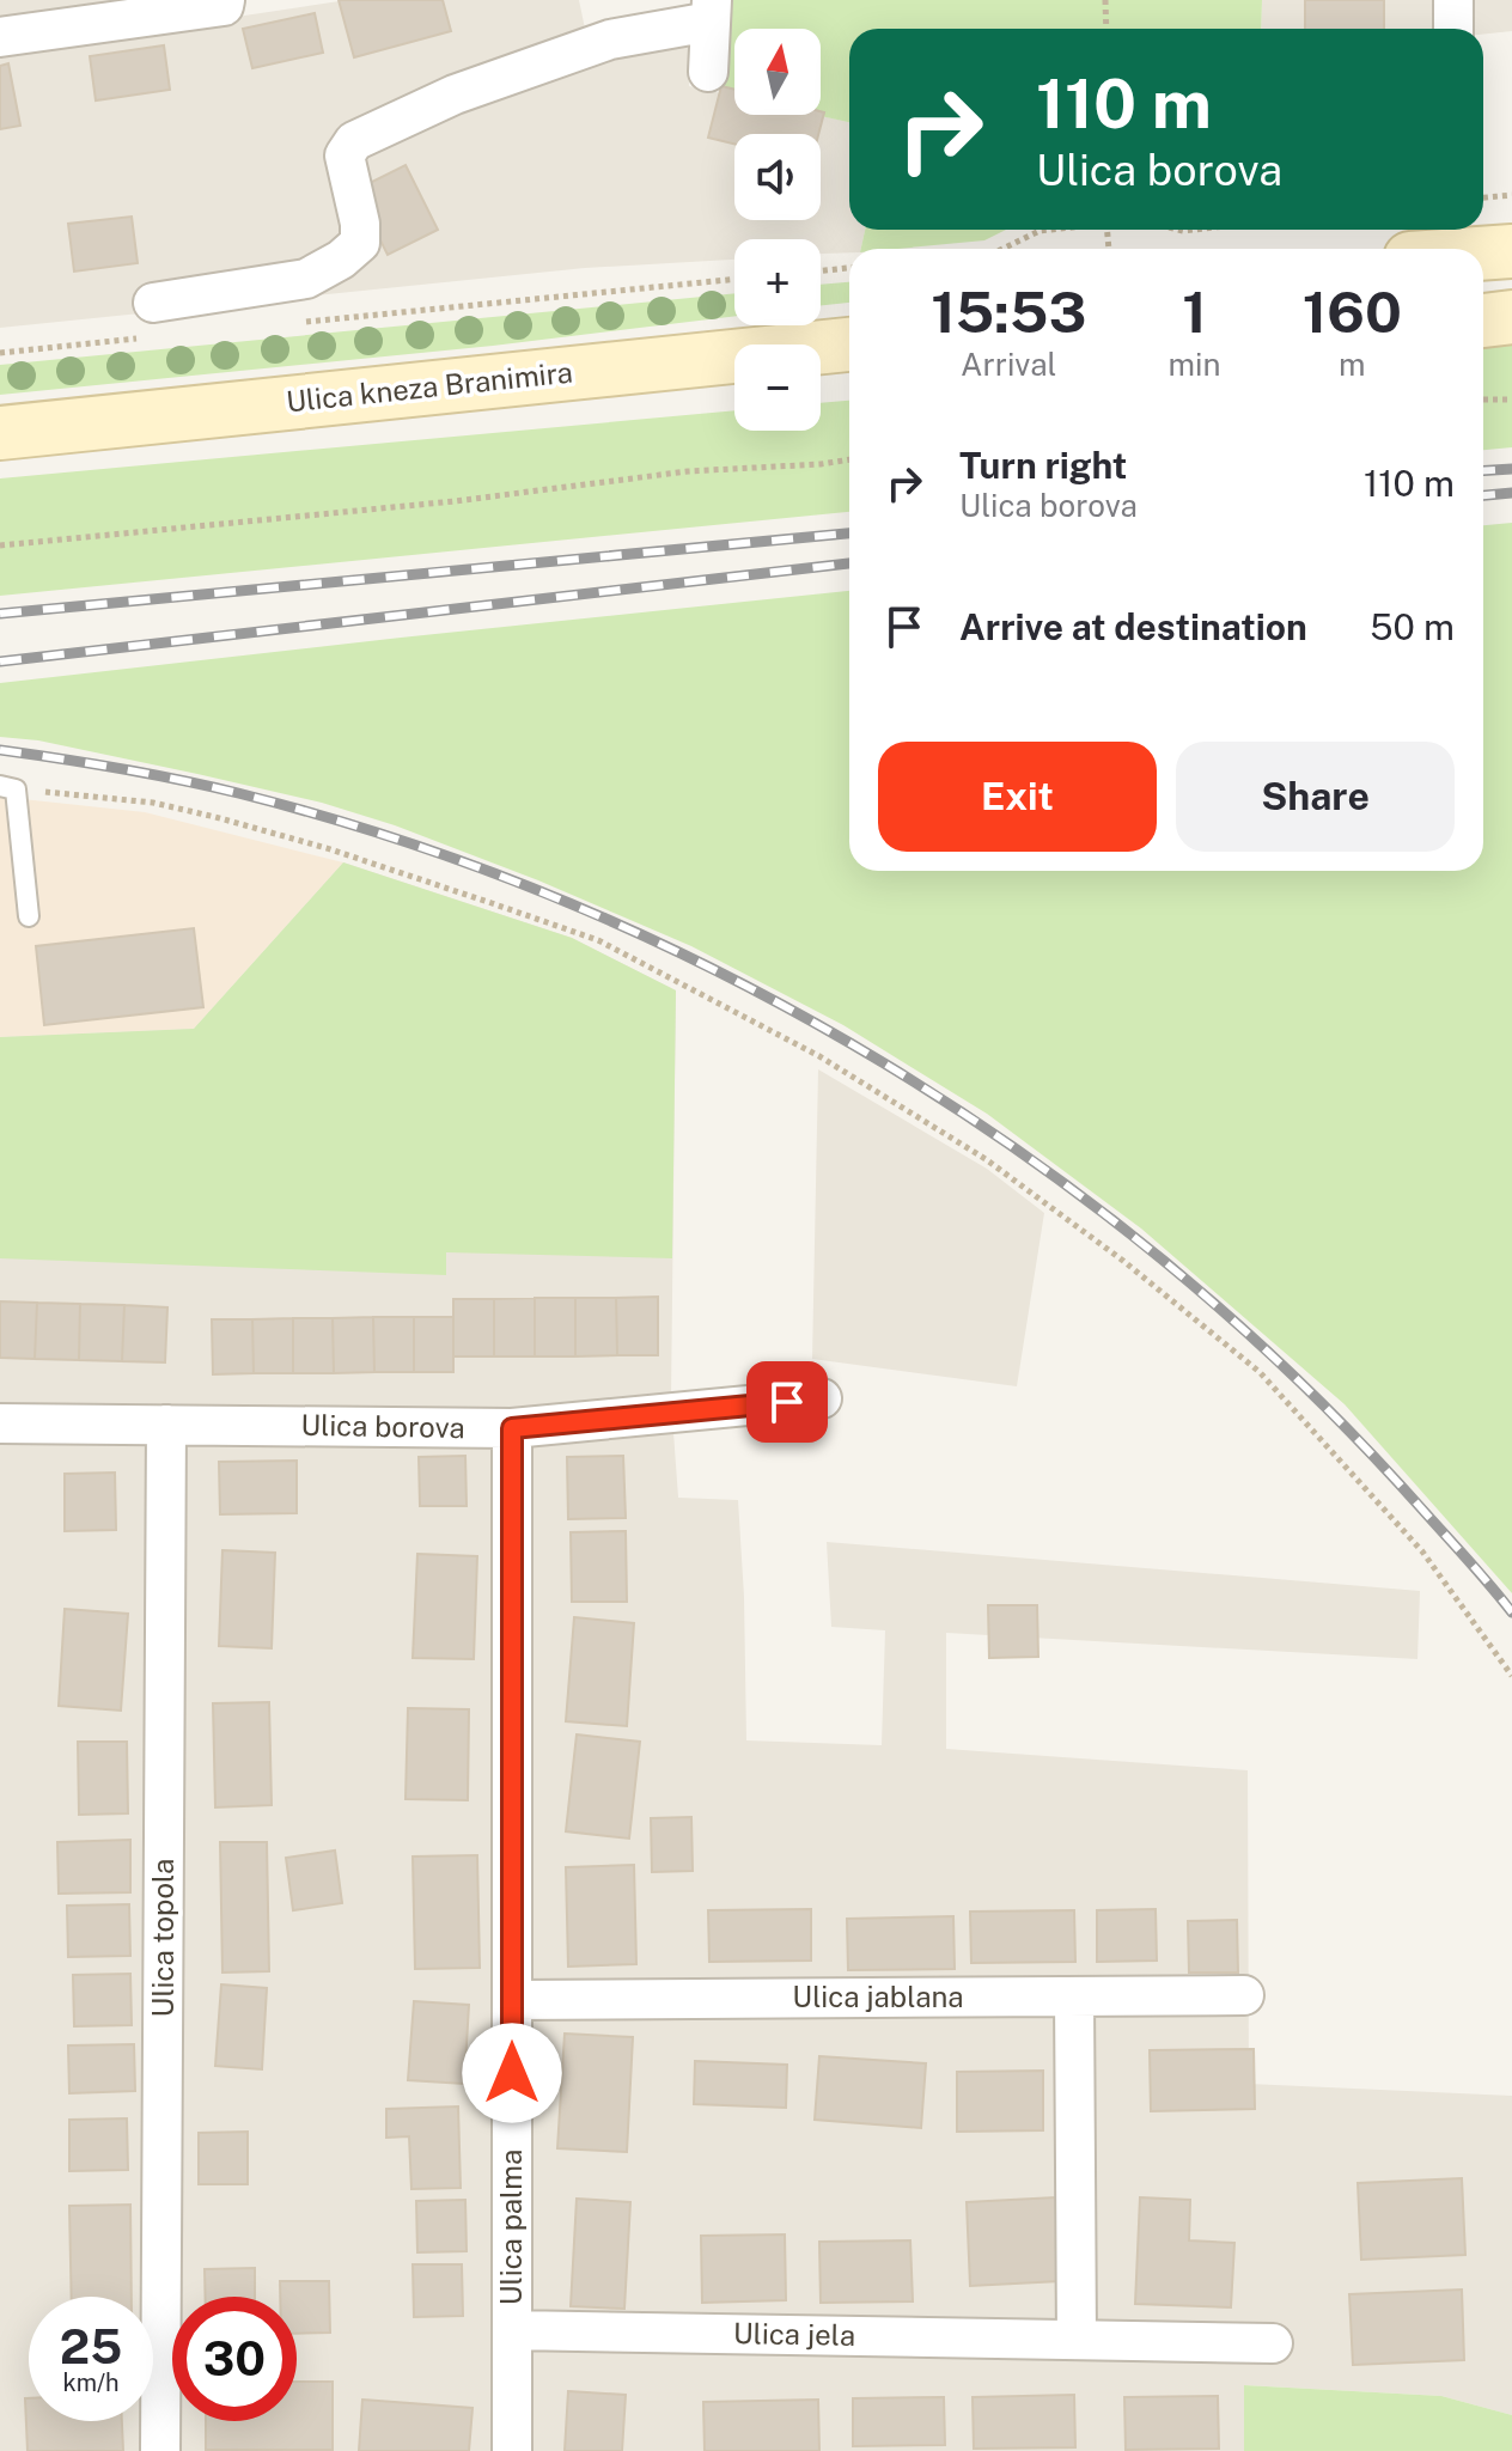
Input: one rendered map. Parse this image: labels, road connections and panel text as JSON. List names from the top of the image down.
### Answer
{
  "streets": {
    "main road": ["Ulica kneza Branimira"],
    "street": [
      "Ulica borova",
      "Ulica topola",
      "Ulica jablana",
      "Ulica palma",
      "Ulica jela"
    ]
  },
  "crossings": [
    ["Ulica borova", "Ulica topola"],
    ["Ulica borova", "Ulica palma"],
    ["Ulica jablana", "Ulica palma"],
    ["Ulica palma", "Ulica jela"]
  ],
  "north": "top",
  "page": {
    "map_buttons": ["+", "−"],
    "turn": ["110 m", "Ulica borova"],
    "eta": [
      "15:53",
      "Arrival",
      "1",
      "min",
      "160",
      "m"
    ],
    "list": [
      {
        "name": "Turn right",
        "note": "Ulica borova",
        "value": "110 m"
      },
      {
        "name": "Arrive at destination",
        "value": "50 m"
      }
    ],
    "buttons": ["Exit", "Share"],
    "speed": "25 km/h",
    "limit": "30"
  }
}
